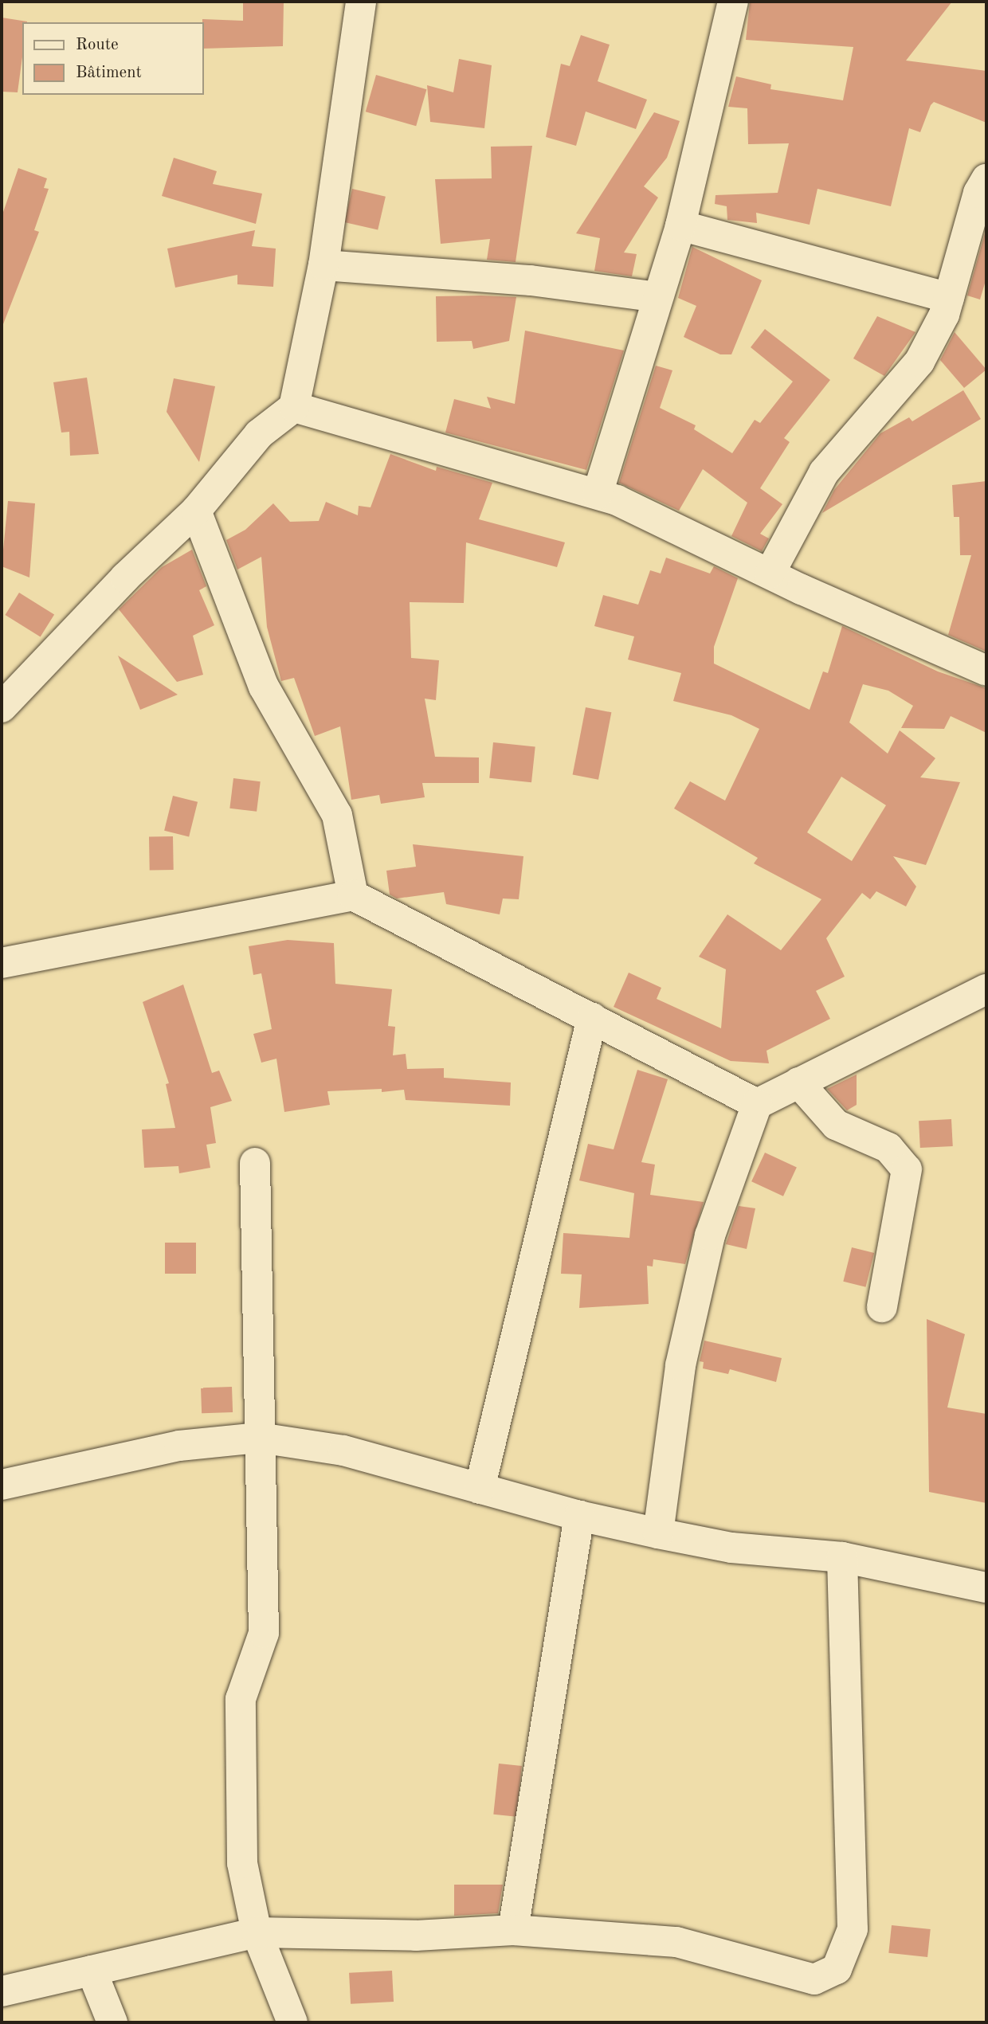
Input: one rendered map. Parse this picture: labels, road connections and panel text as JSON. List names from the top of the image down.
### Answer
{
  "legend": ["Route", "Bâtiment"]
}
